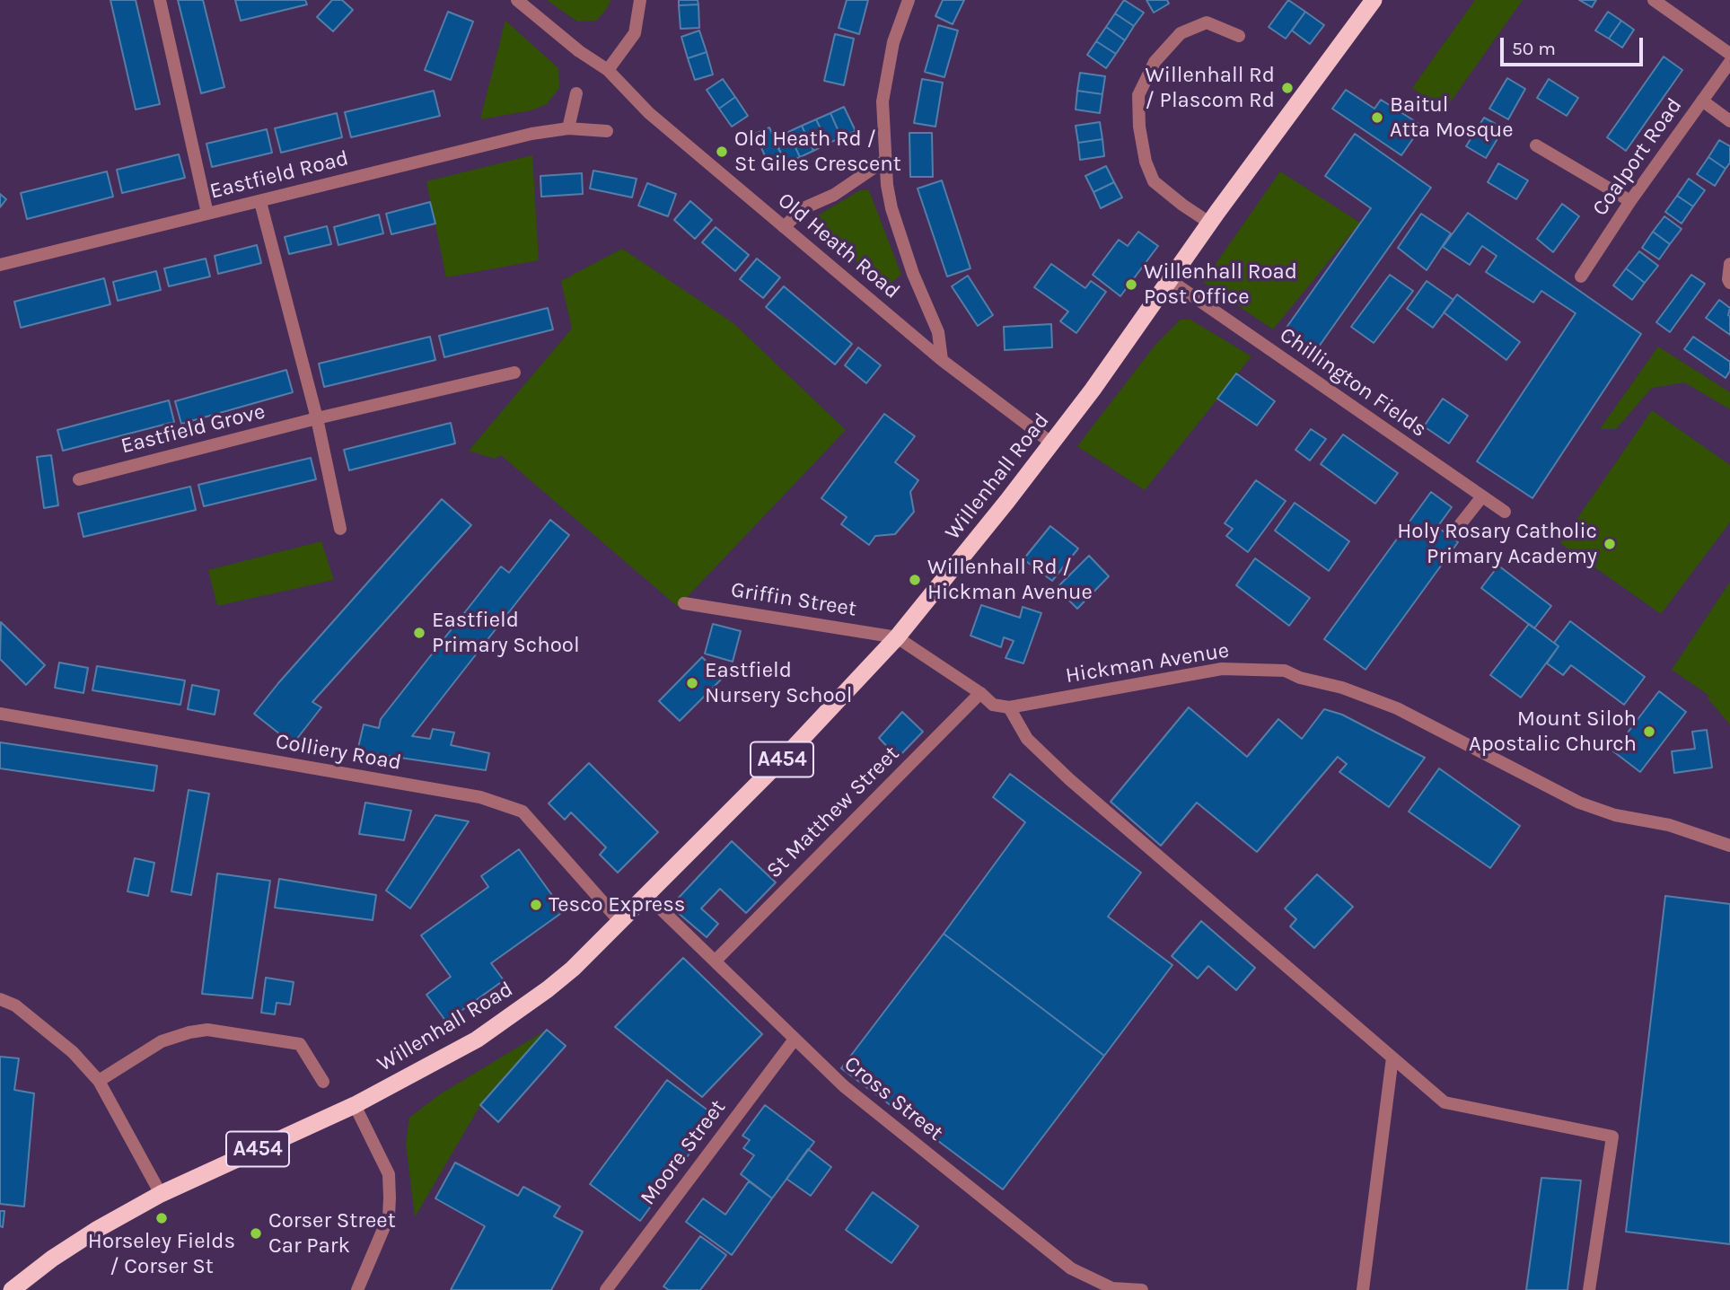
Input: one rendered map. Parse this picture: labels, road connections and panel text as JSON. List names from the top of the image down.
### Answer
{
  "streets": {
    "highway": ["Willenhall Road", "A454"],
    "street": [
      "Coalport Road",
      "Eastfield Road",
      "Old Heath Road",
      "Chillington Fields",
      "Eastfield Grove",
      "Griffin Street",
      "Hickman Avenue",
      "Colliery Road",
      "St Matthew Street",
      "Cross Street",
      "Moore Street"
    ]
  },
  "crossings": [
    ["Old Heath Road", "Willenhall Road"],
    ["Chillington Fields", "Willenhall Road"],
    ["Willenhall Road", "Griffin Street"],
    ["Willenhall Road", "Colliery Road"],
    ["Willenhall Road", "A454"],
    ["Willenhall Road", "Cross Street"],
    ["St Matthew Street", "Cross Street"],
    ["Cross Street", "Moore Street"]
  ],
  "places": [
    "Willenhall Rd / Plascom Rd",
    "Baitul Atta Mosque",
    "Old Heath Rd / St Giles Crescent",
    "Willenhall Road Post Office",
    "Holy Rosary Catholic Primary Academy",
    "Willenhall Rd / Hickman Avenue",
    "Eastfield Primary School",
    "Eastfield Nursery School",
    "Mount Siloh Apostalic Church",
    "Tesco Express",
    "Horseley Fields / Corser St",
    "Corser Street Car Park"
  ],
  "scale_bar": "50 m"
}
